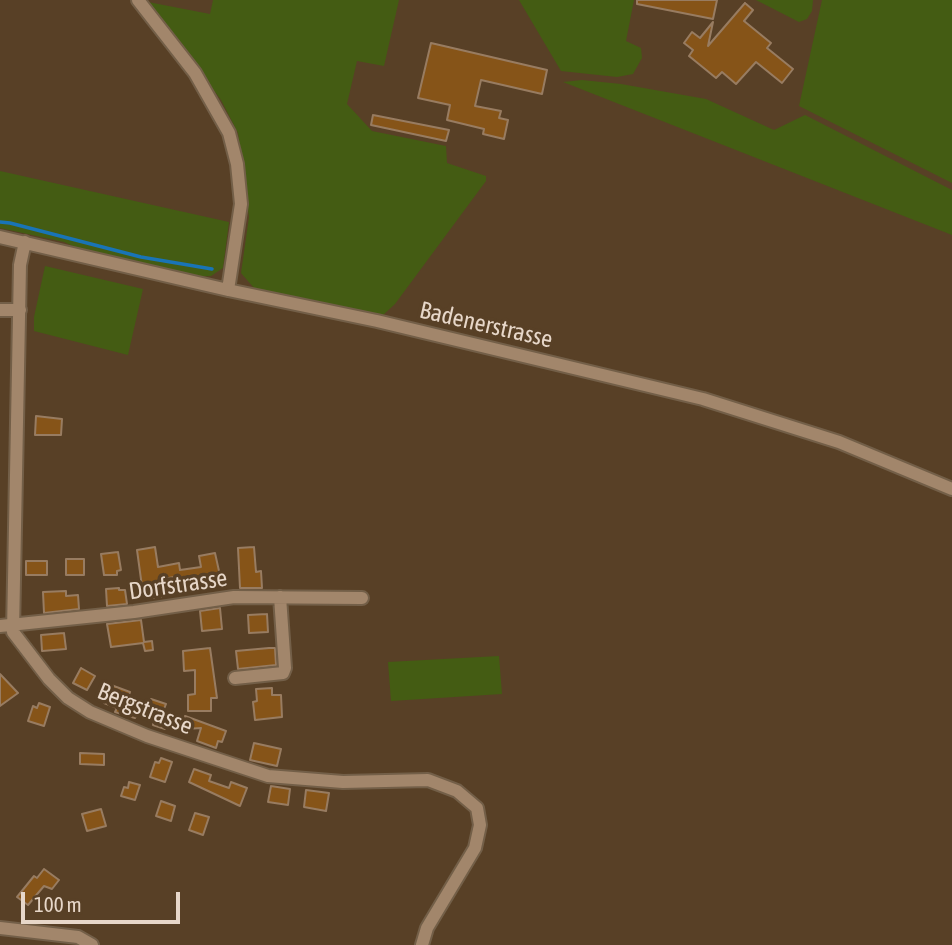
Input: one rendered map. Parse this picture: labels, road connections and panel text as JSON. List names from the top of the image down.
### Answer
{
  "streets": {
    "street": ["Badenerstrasse", "Dorfstrasse", "Bergstrasse"]
  },
  "crossings": [
    ["Dorfstrasse", "Bergstrasse"]
  ],
  "scale_bar": "100 m"
}
